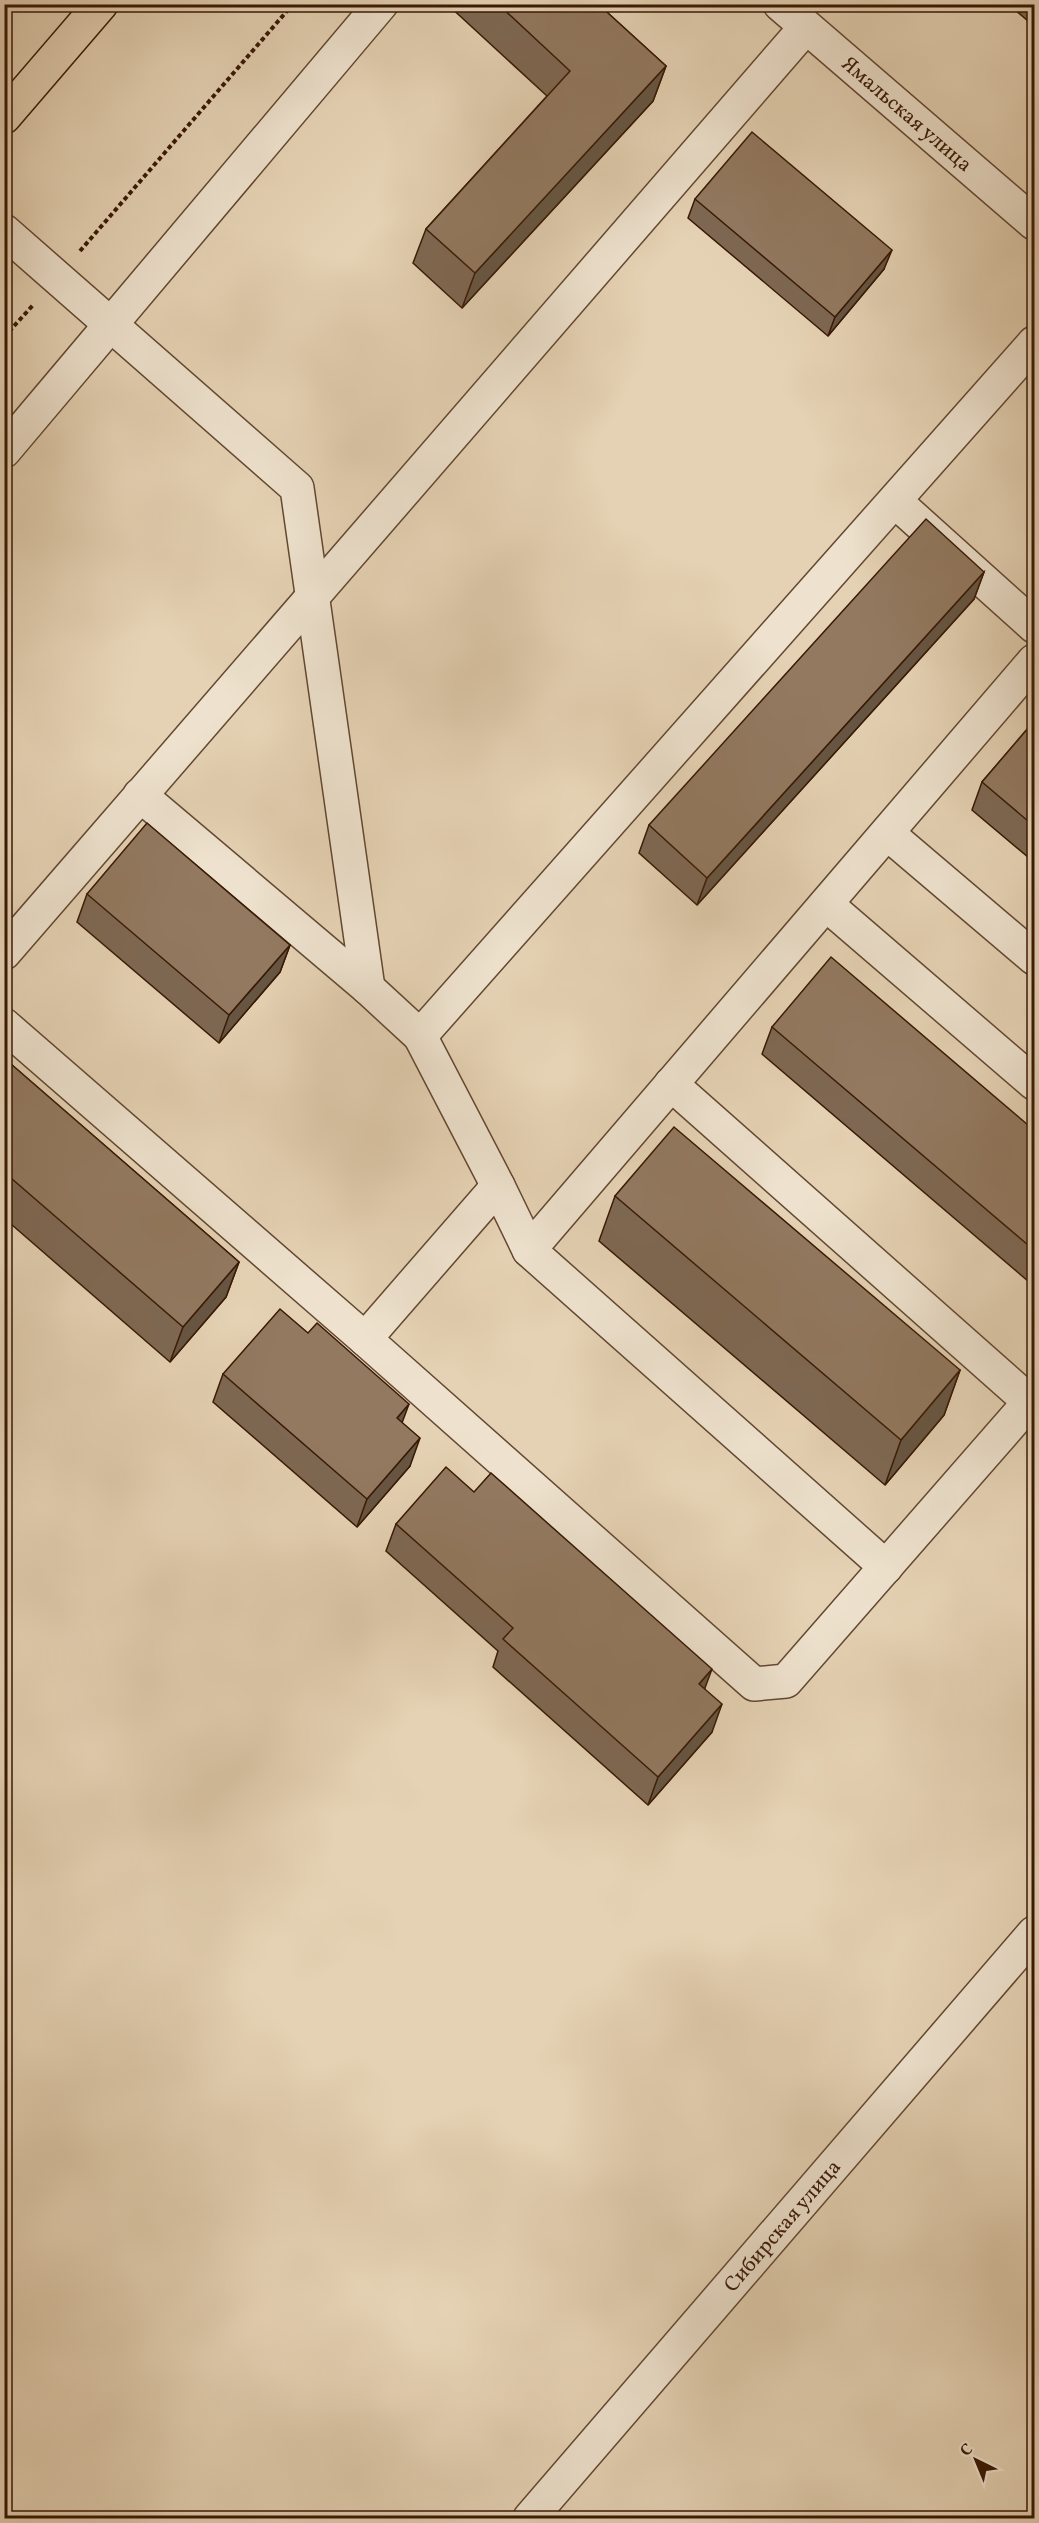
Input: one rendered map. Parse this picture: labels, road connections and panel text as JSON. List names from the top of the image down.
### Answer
{
  "streets": {
    "street": ["Ямальская улица", "Сибирская улица"]
  },
  "north": "top left"
}
